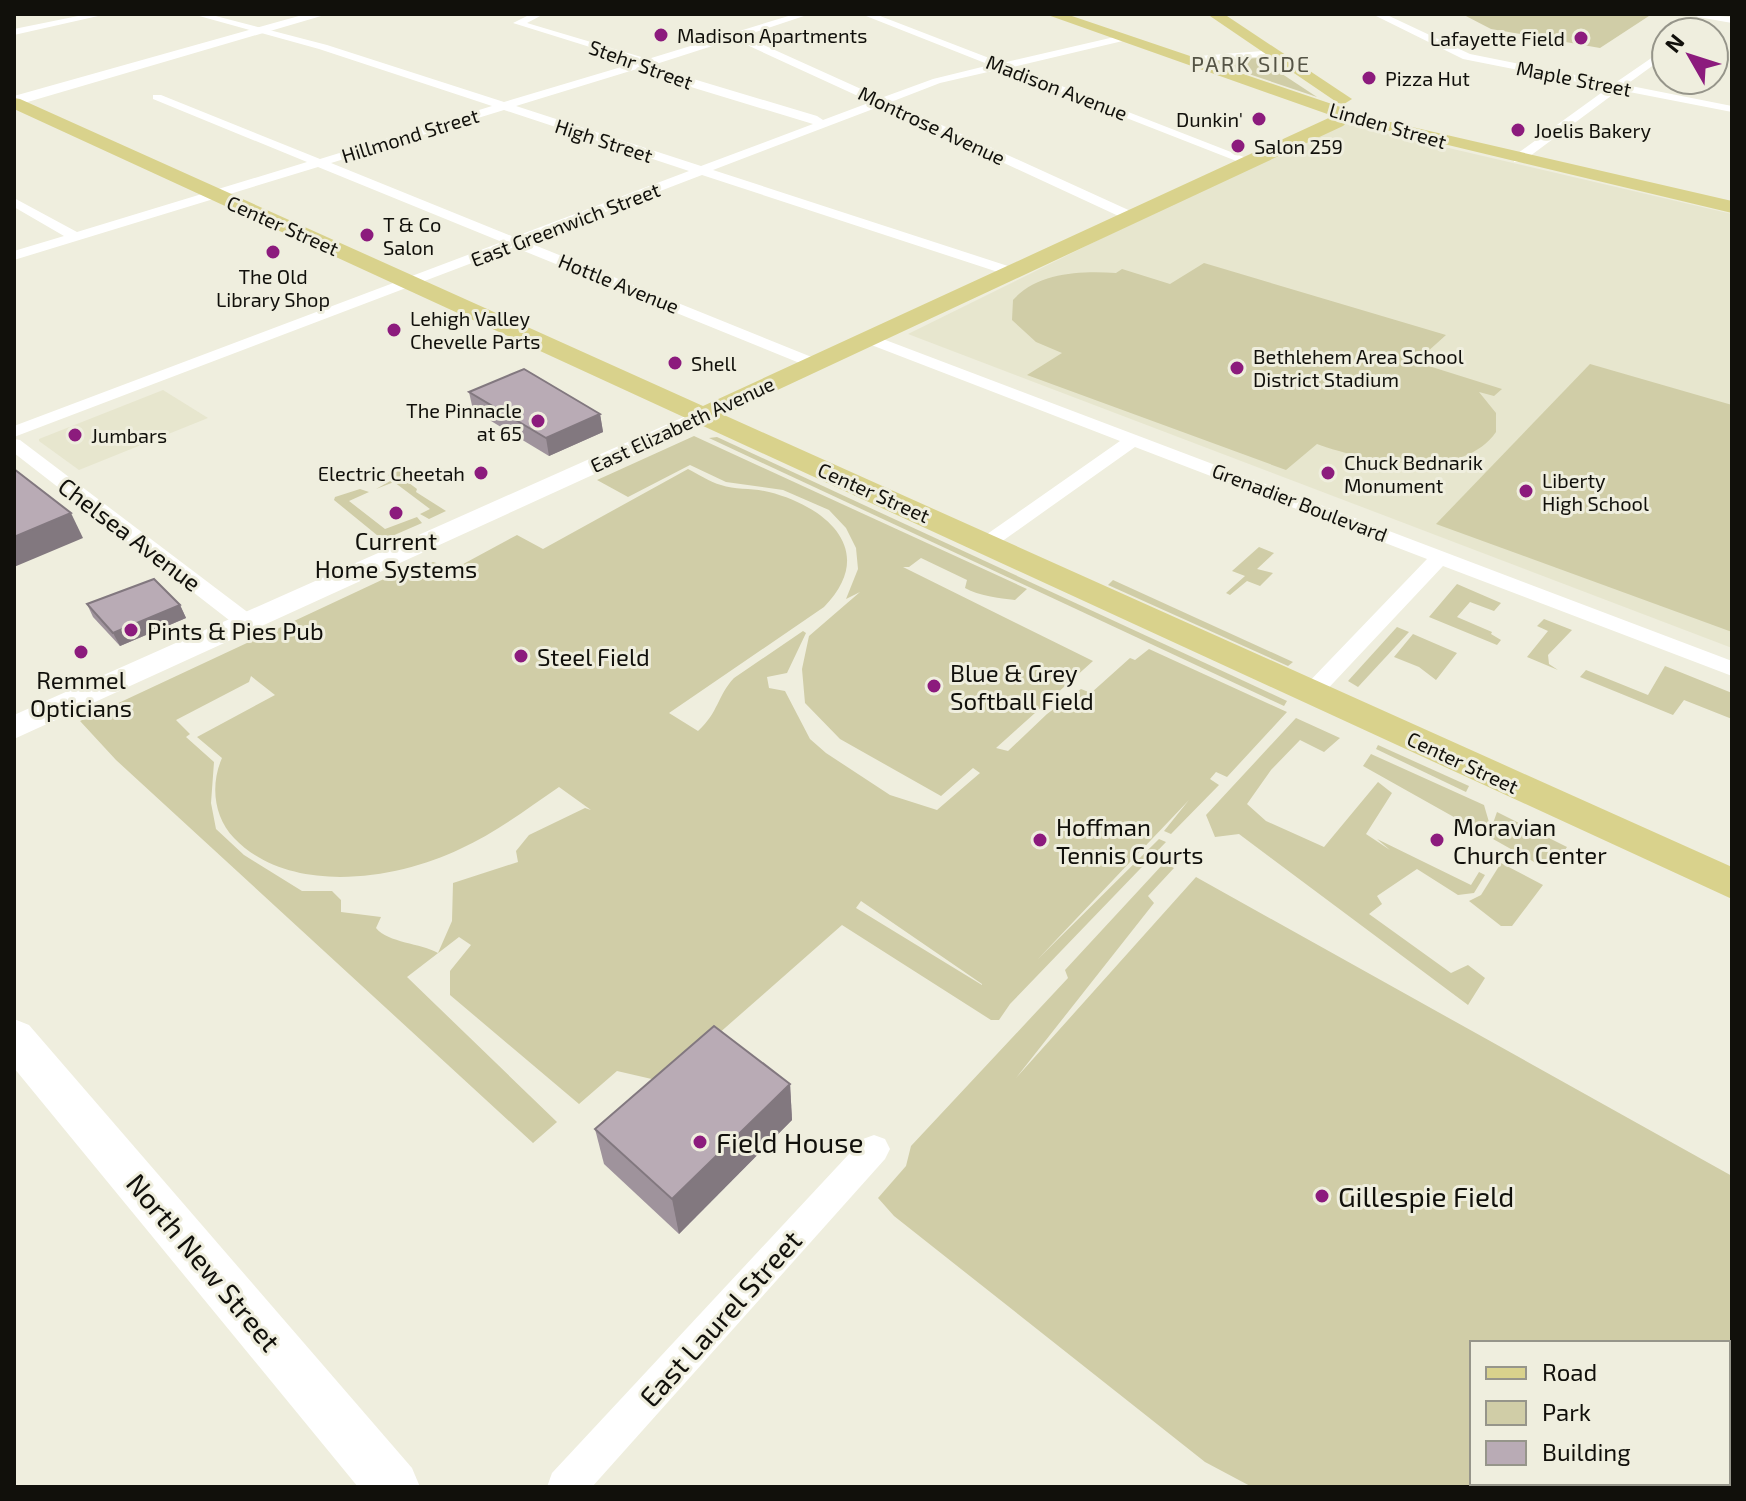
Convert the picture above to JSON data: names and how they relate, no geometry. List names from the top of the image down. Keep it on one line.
{"streets":{"main road":["Linden Street","Center Street","East Elizabeth Avenue","North New Street"],"street":["Stehr Street","Maple Street","Madison Avenue","Montrose Avenue","Hillmond Street","High Street","East Greenwich Street","Hottle Avenue","Grenadier Boulevard","Chelsea Avenue","East Laurel Street"]},"crossings":[["Stehr Street","Hillmond Street"],["Stehr Street","East Greenwich Street"],["Madison Avenue","East Greenwich Street"],["Madison Avenue","East Elizabeth Avenue"],["Montrose Avenue","Hillmond Street"],["Montrose Avenue","East Greenwich Street"],["Montrose Avenue","East Elizabeth Avenue"],["Linden Street","East Greenwich Street"],["Linden Street","East Elizabeth Avenue"],["Hillmond Street","High Street"],["Hillmond Street","Center Street"],["Hillmond Street","Hottle Avenue"],["High Street","East Greenwich Street"],["High Street","East Elizabeth Avenue"],["East Greenwich Street","Center Street"],["East Greenwich Street","Hottle Avenue"],["Center Street","East Elizabeth Avenue"],["Hottle Avenue","East Elizabeth Avenue"],["East Elizabeth Avenue","Grenadier Boulevard"],["East Elizabeth Avenue","Chelsea Avenue"]],"districts":["PARK SIDE"],"places":["Madison Apartments","Lafayette Field","Pizza Hut","Dunkin'","Joelis Bakery","Salon 259","T & Co Salon","The Old Library Shop","Lehigh Valley Chevelle Parts","Shell","Bethlehem Area School District Stadium","The Pinnacle at 65","Jumbars","Electric Cheetah","Chuck Bednarik Monument","Liberty High School","Current Home Systems","Pints & Pies Pub","Remmel Opticians","Steel Field","Blue & Grey Softball Field","Hoffman Tennis Courts","Moravian Church Center","Field House","Gillespie Field"],"legend":["Road","Park","Building"],"north":"top left"}
